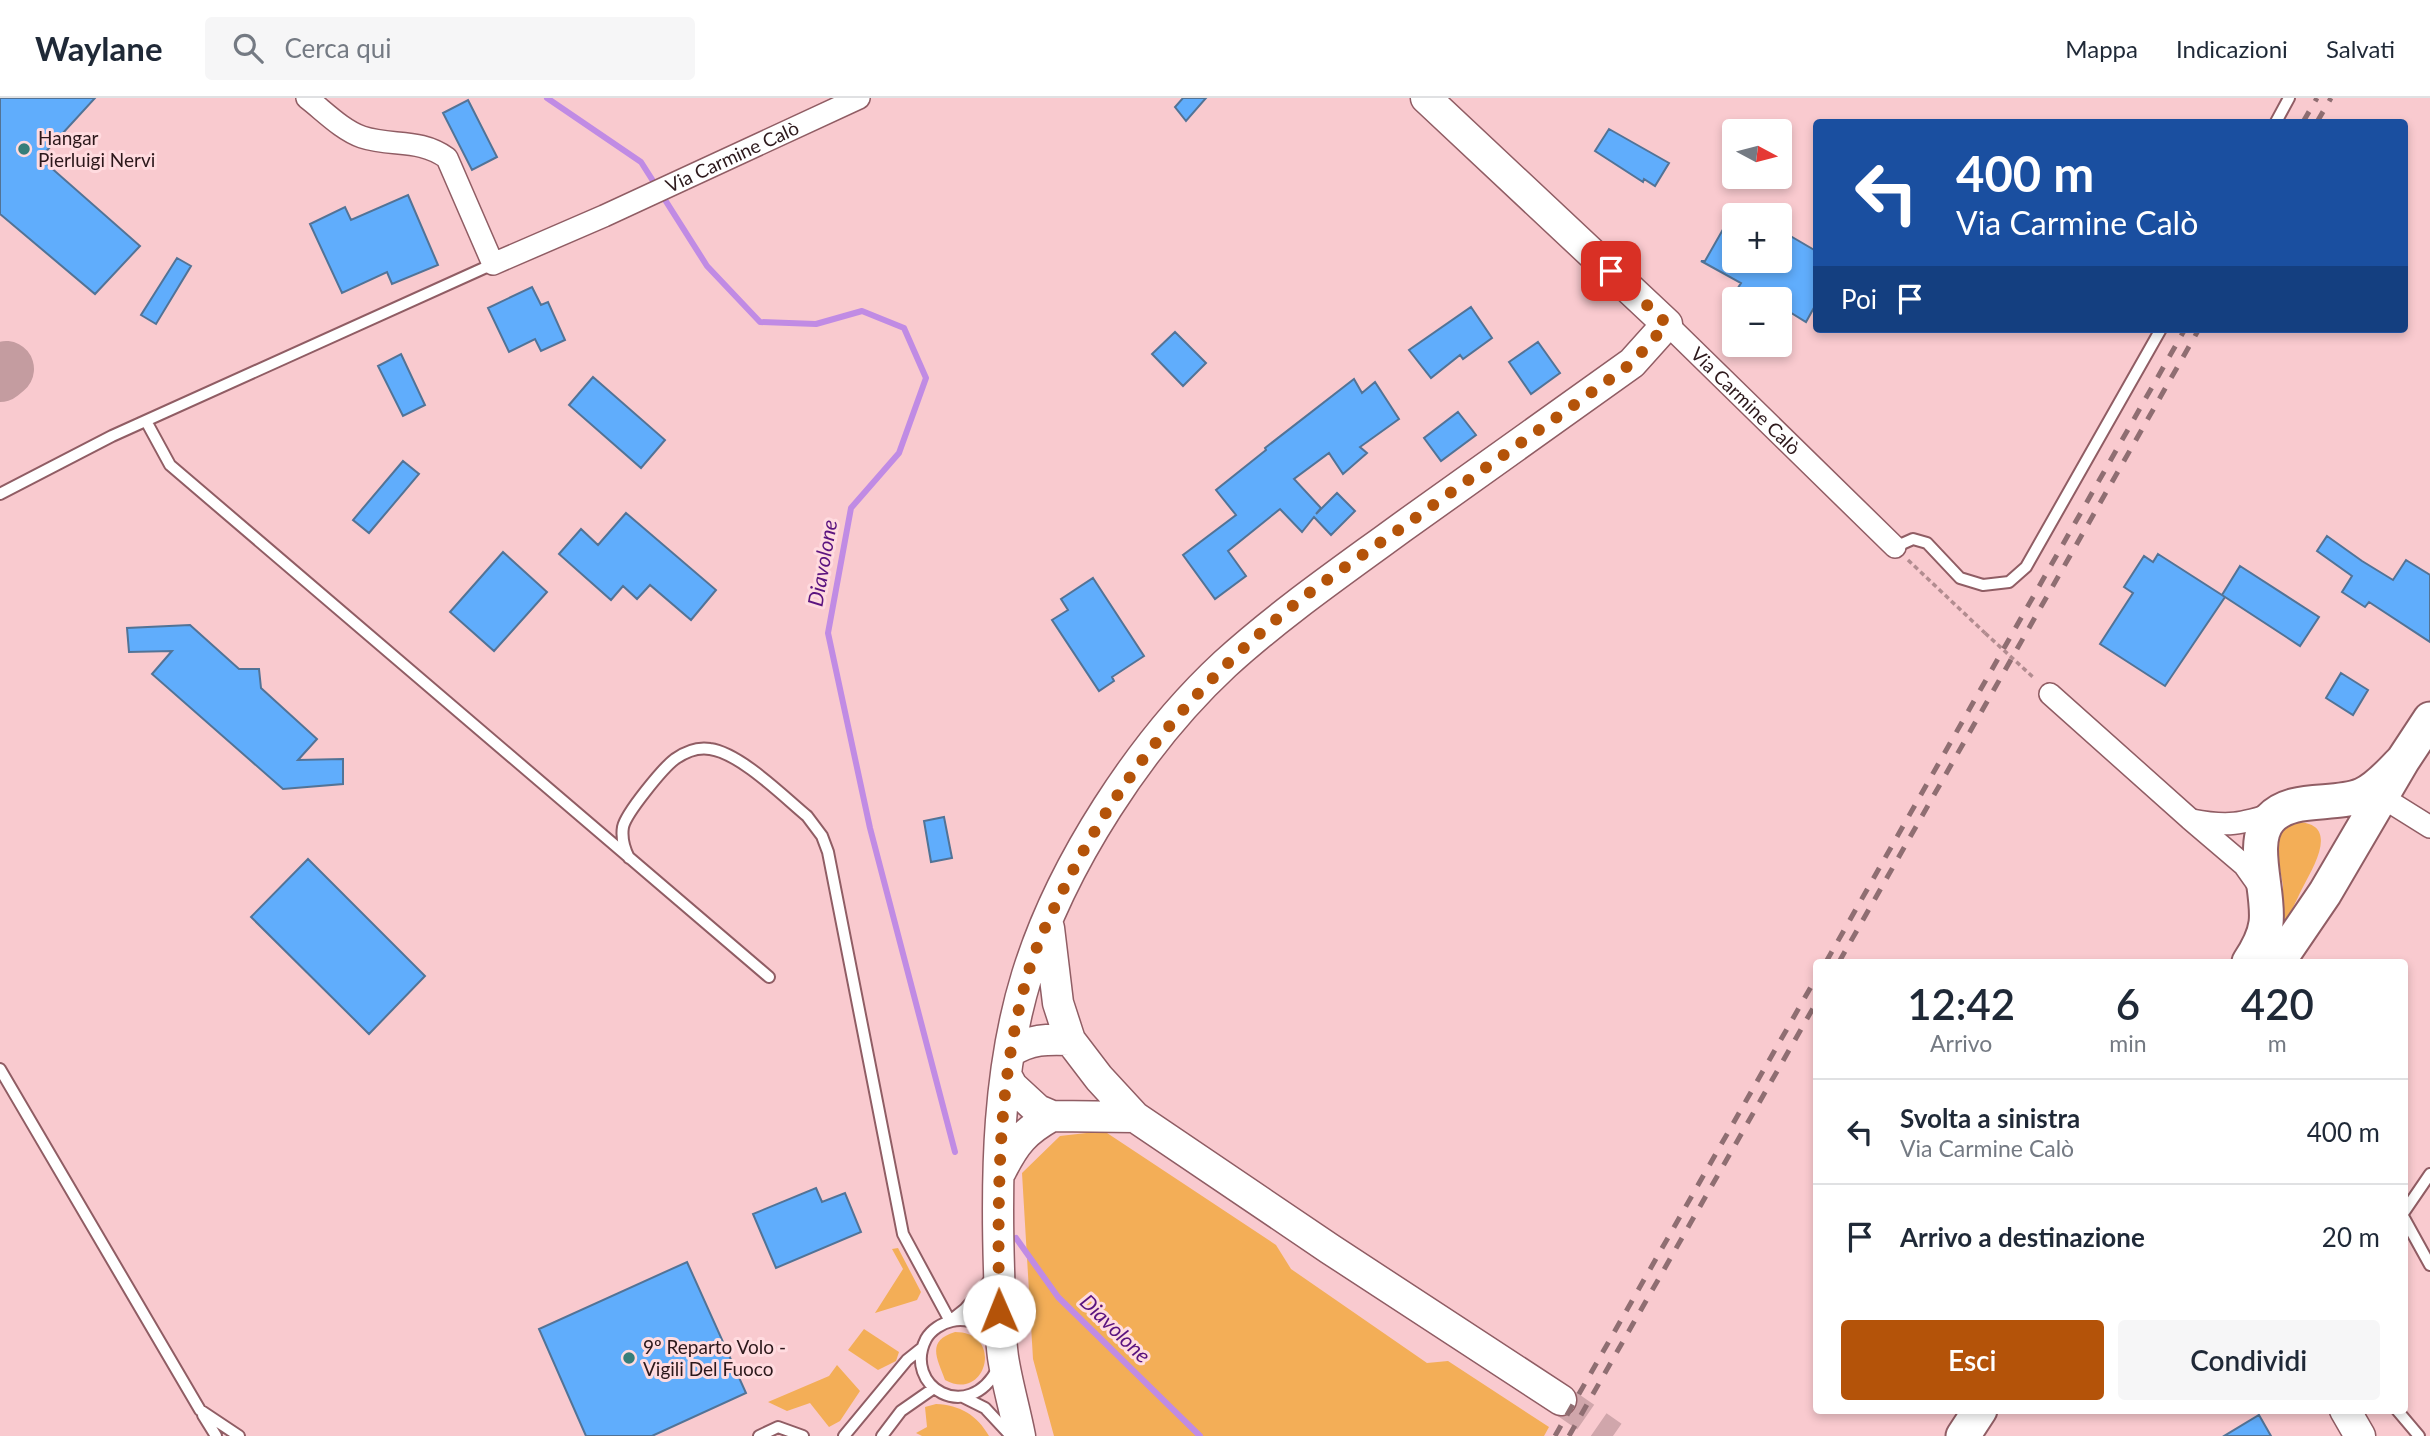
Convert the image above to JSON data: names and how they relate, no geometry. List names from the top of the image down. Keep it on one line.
{"streets":{"street":["Via Carmine Calò"]},"water":["Diavolone"],"places":["Hangar Pierluigi Nervi","9º Reparto Volo - Vigili Del Fuoco"],"north":"right","page":{"header":"Waylane","search":"Cerca qui","nav":["Mappa","Indicazioni","Salvati"],"map_buttons":["+","−"],"turn":["400 m","Via Carmine Calò"],"then":"Poi","eta":["12:42","Arrivo","6","min","420","m"],"list":[{"name":"Svolta a sinistra","note":"Via Carmine Calò","value":"400 m"},{"name":"Arrivo a destinazione","value":"20 m"}],"buttons":["Esci","Condividi"]}}
